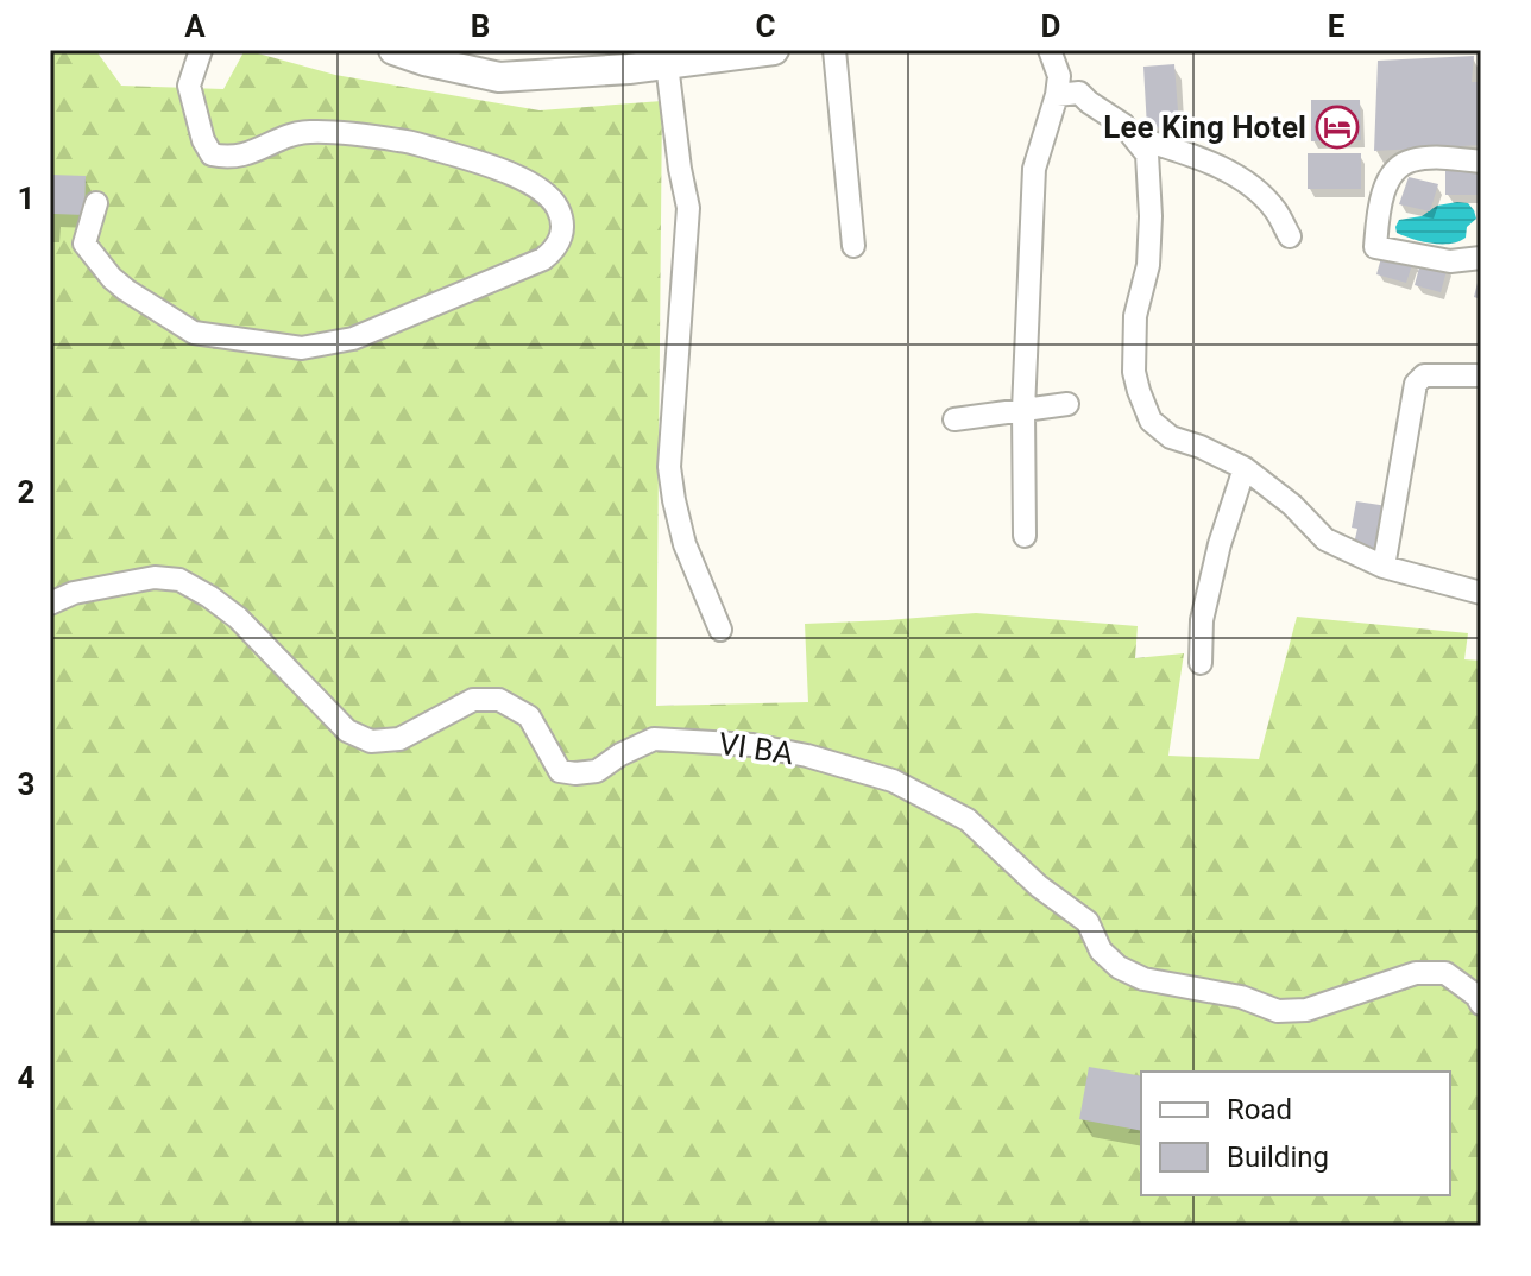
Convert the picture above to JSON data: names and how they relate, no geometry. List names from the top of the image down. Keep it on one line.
{"streets":{"street":["VI BA"]},"places":{"hotel":["Lee King Hotel"]},"legend":["Road","Building"],"grid":{"columns":["A","B","C","D","E"],"rows":["1","2","3","4"]}}
